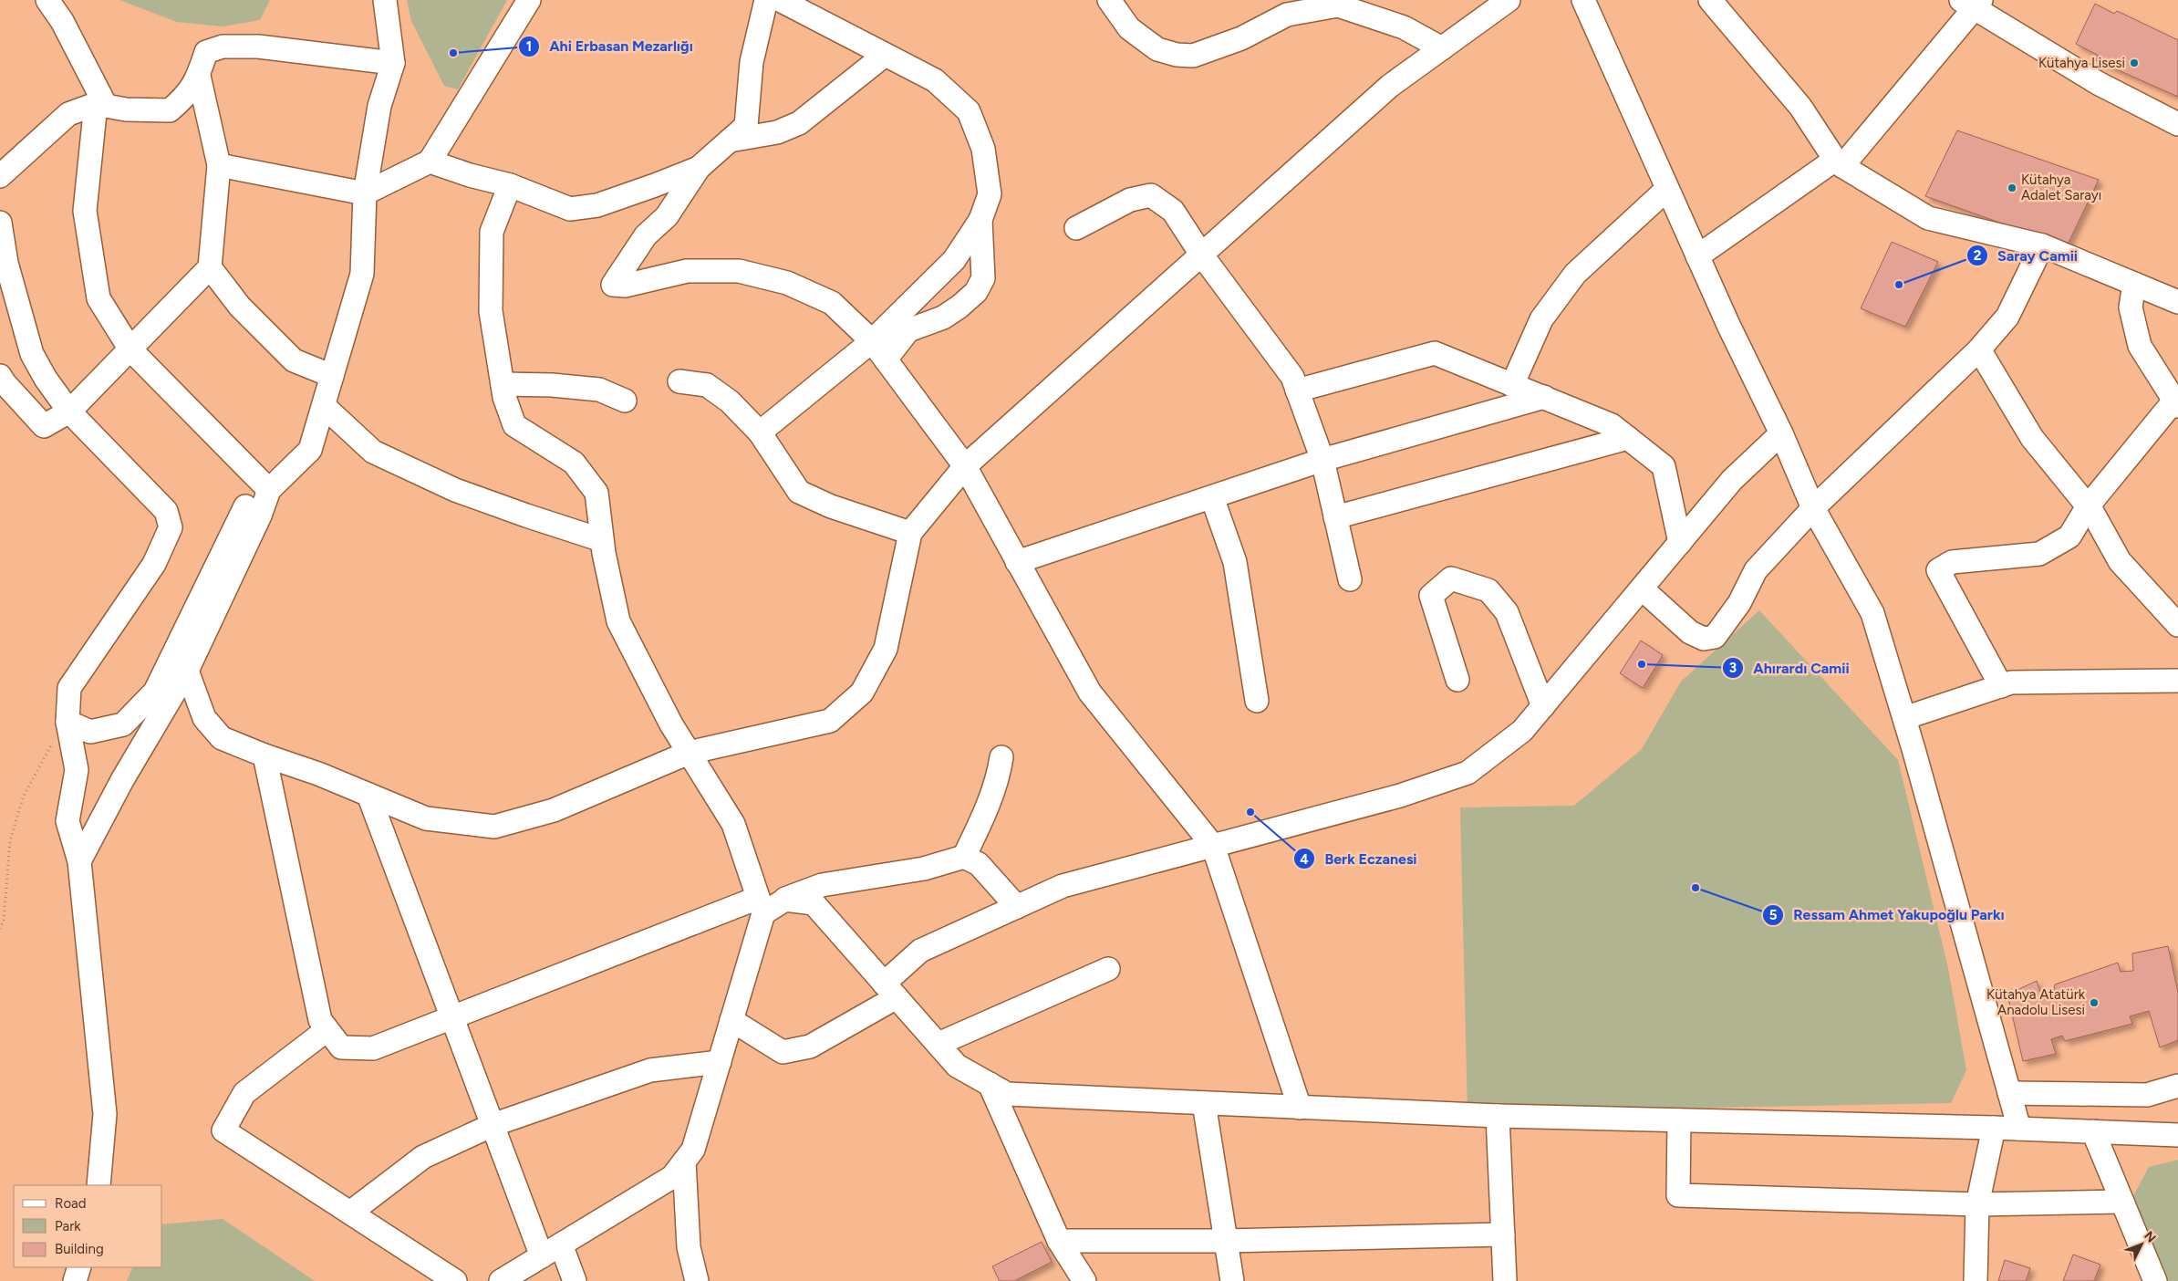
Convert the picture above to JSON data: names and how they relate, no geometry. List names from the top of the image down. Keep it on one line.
{"places":["Ahi Erbasan Mezarlığı","Kütahya Lisesi","Kütahya Adalet Sarayı","Saray Camii","Ahırardı Camii","Berk Eczanesi","Ressam Ahmet Yakupoğlu Parkı","Kütahya Atatürk Anadolu Lisesi"],"legend":["Road","Park","Building"],"north":"top right"}
